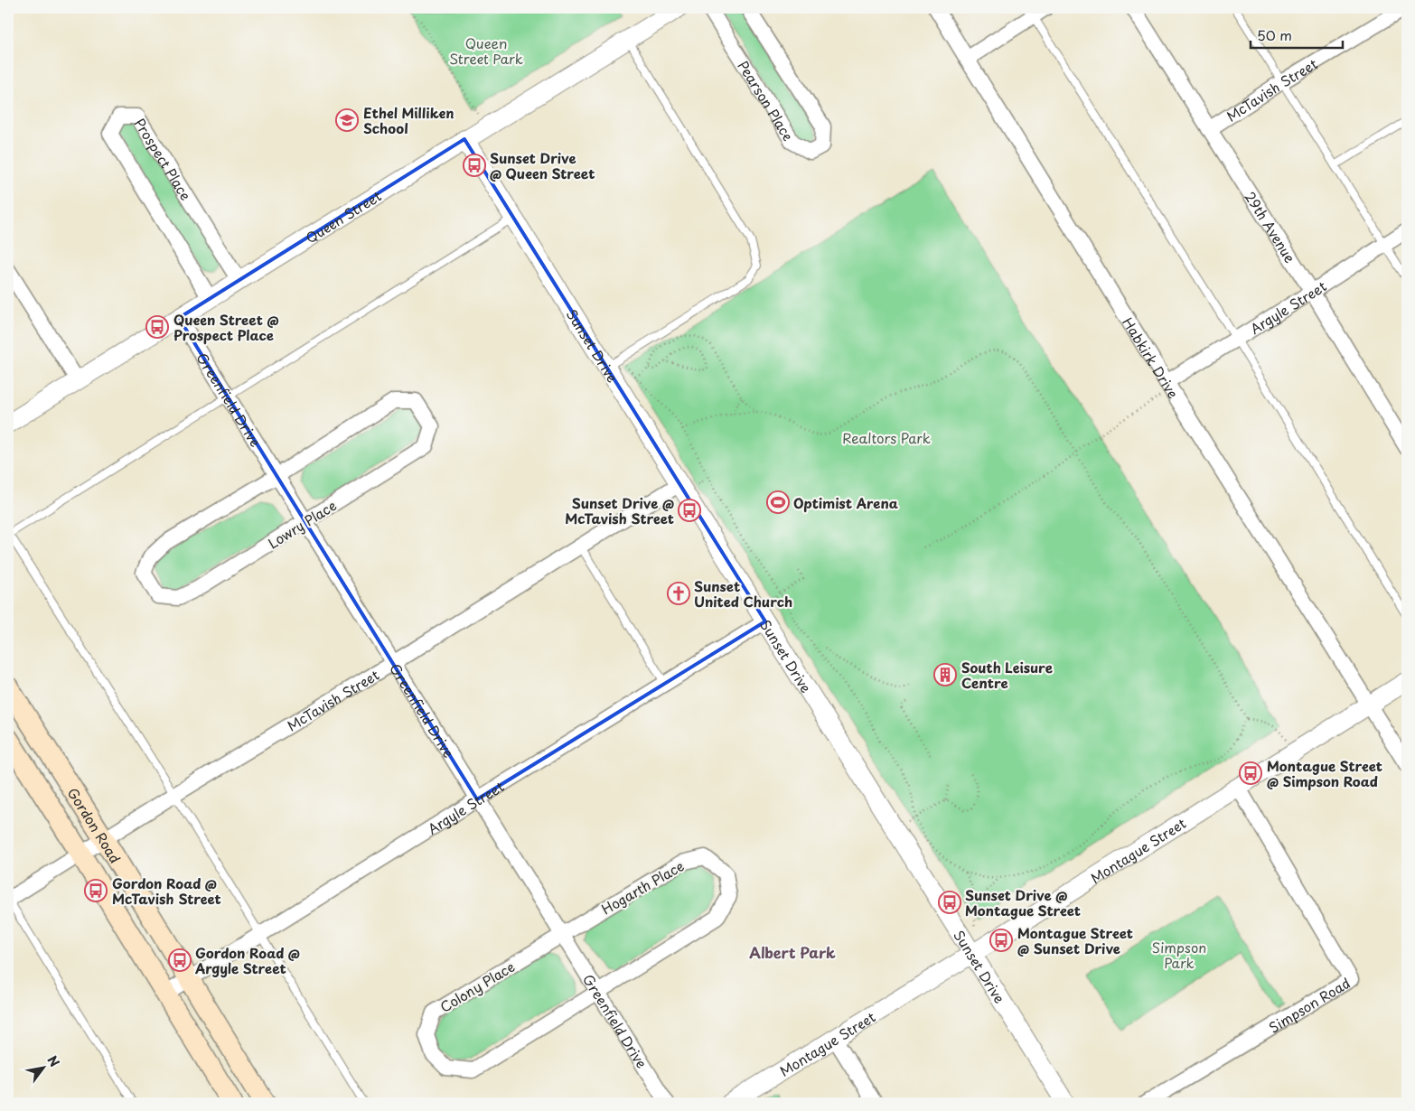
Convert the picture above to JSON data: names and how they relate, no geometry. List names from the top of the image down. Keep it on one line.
{"streets":{"main road":["Gordon Road"],"street":["McTavish Street","Pearson Place","Prospect Place","Queen Street","29th Avenue","Argyle Street","Sunset Drive","Habkirk Drive","Greenfield Drive","Lowry Place","Montague Street","Hogarth Place","Colony Place","Simpson Road"]},"crossings":[["McTavish Street","29th Avenue"],["McTavish Street","Sunset Drive"],["McTavish Street","Greenfield Drive"],["McTavish Street","Gordon Road"],["Prospect Place","Queen Street"],["Queen Street","Sunset Drive"],["Queen Street","Greenfield Drive"],["29th Avenue","Argyle Street"],["Argyle Street","Sunset Drive"],["Argyle Street","Habkirk Drive"],["Argyle Street","Greenfield Drive"],["Argyle Street","Gordon Road"],["Sunset Drive","Montague Street"],["Habkirk Drive","Montague Street"],["Greenfield Drive","Lowry Place"],["Greenfield Drive","Hogarth Place"],["Greenfield Drive","Colony Place"],["Montague Street","Simpson Road"],["Hogarth Place","Colony Place"]],"districts":["Albert Park"],"parks":["Queen Street Park","Realtors Park","Simpson Park"],"places":{"school or university":["Ethel Milliken School"],"bus stop":["Sunset Drive @ Queen Street","Queen Street @ Prospect Place","Sunset Drive @ McTavish Street","Montague Street @ Simpson Road","Gordon Road @ McTavish Street","Sunset Drive @ Montague Street","Montague Street @ Sunset Drive","Gordon Road @ Argyle Street"],"sports":["Optimist Arena"],"church":["Sunset United Church"],"building":["South Leisure Centre"]},"scale_bar":"50 m","north":"top right"}
